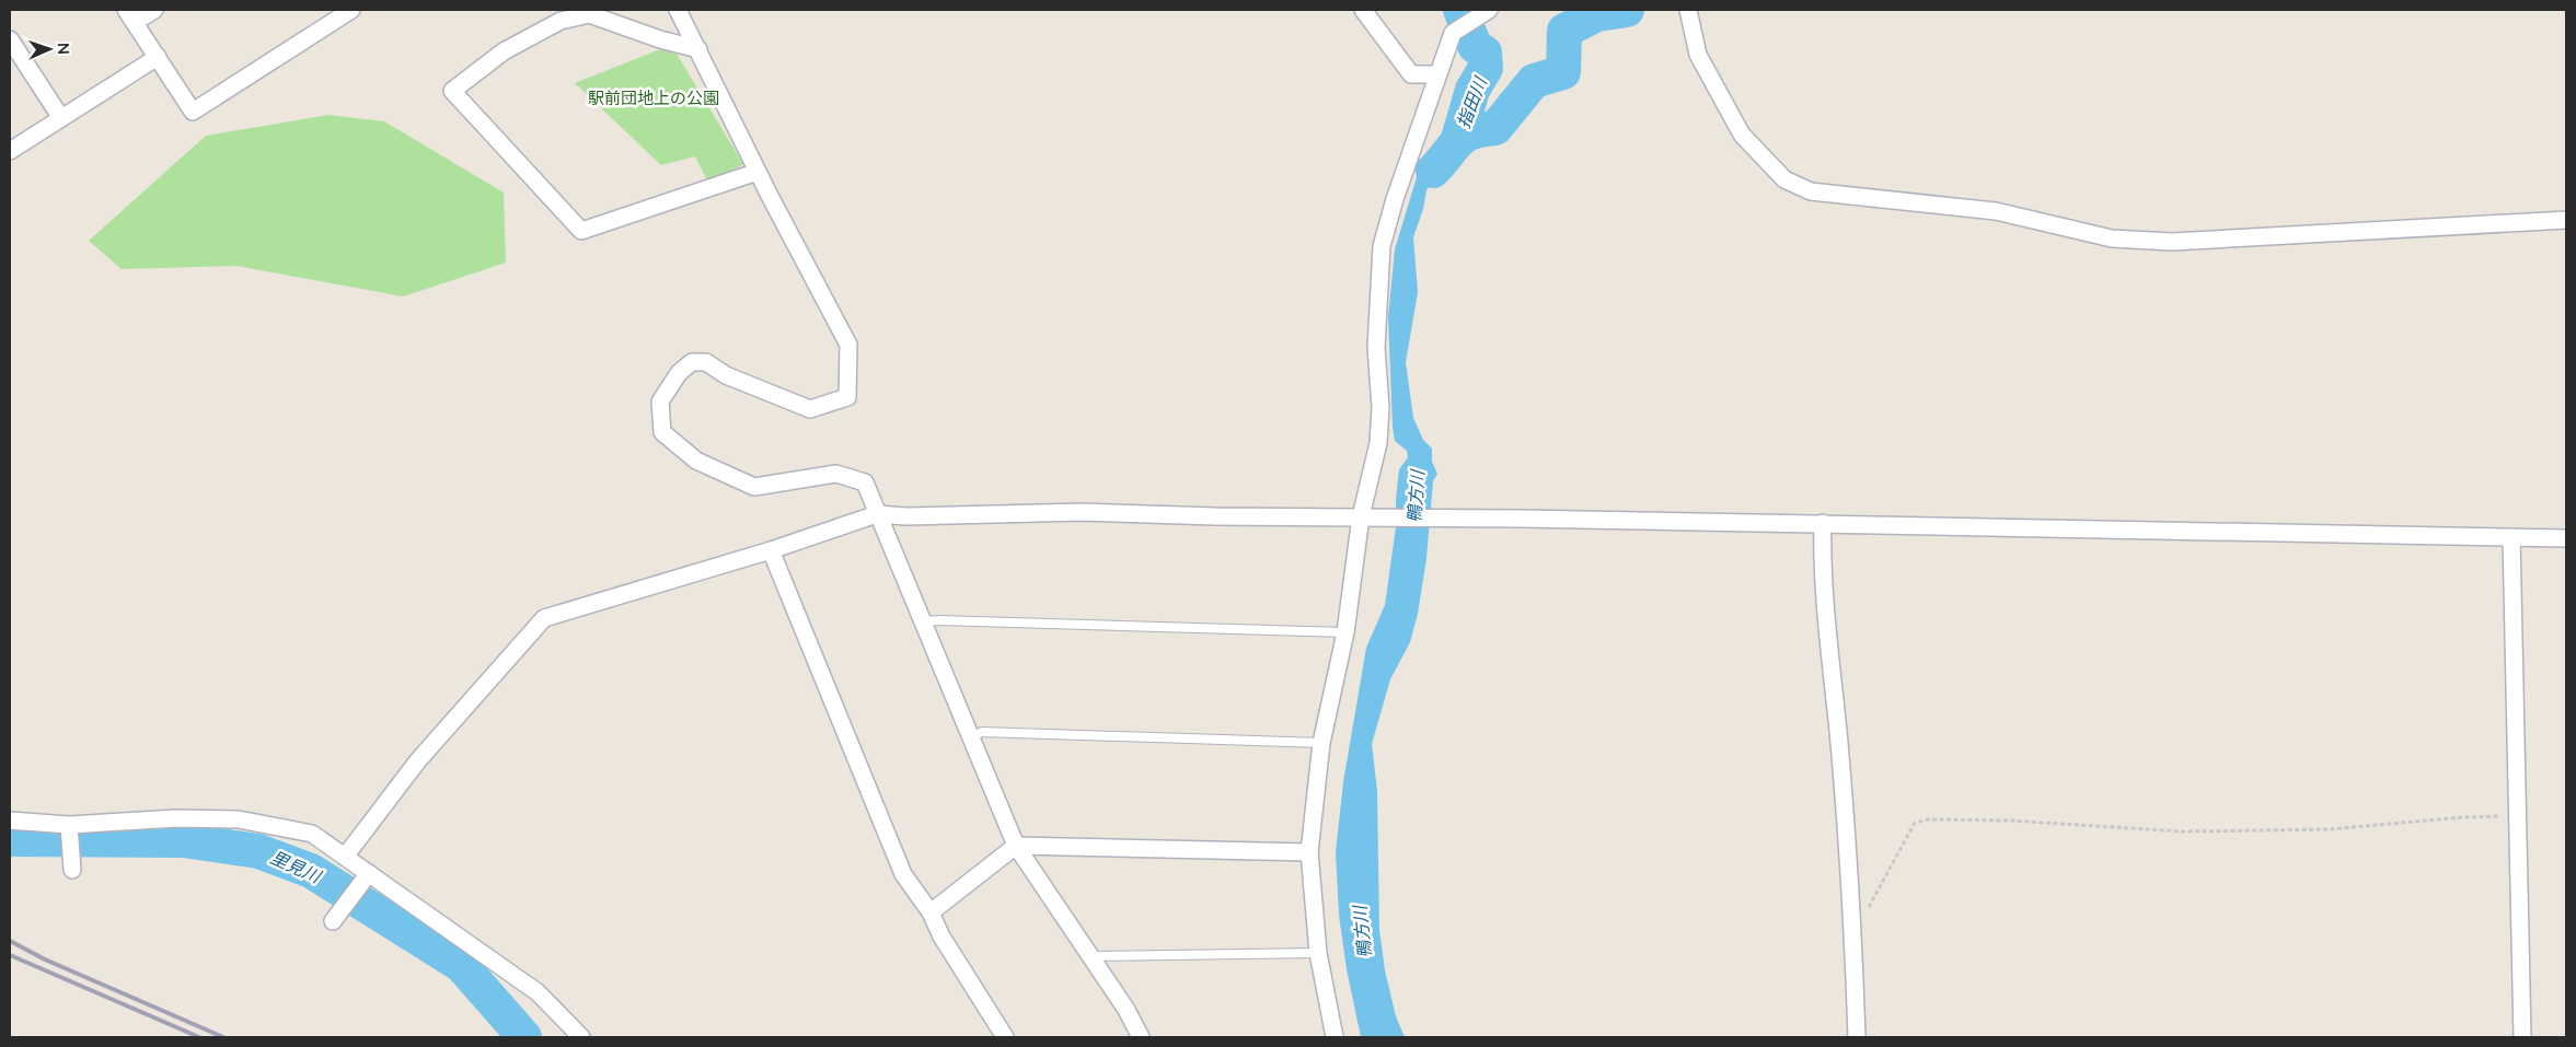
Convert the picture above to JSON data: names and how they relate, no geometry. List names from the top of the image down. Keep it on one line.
{"water":["指田川","鴨方川","里見川"],"parks":["駅前団地上の公園"],"north":"right"}
